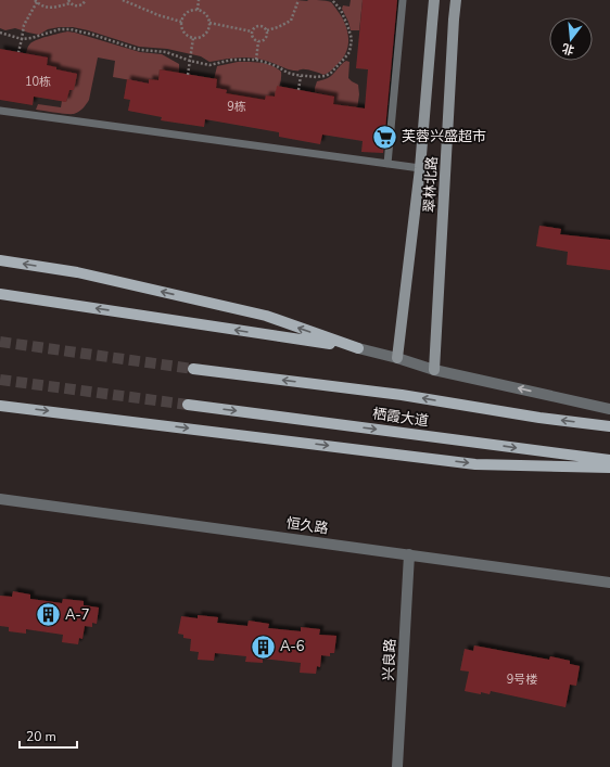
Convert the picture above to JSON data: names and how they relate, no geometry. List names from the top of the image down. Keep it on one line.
{"streets":{"main road":["翠林北路","栖霞大道"],"street":["恒久路","兴良路"]},"crossings":[["恒久路","兴良路"]],"places":{"supermarket":["芙蓉兴盛超市"],"building":["A-7","A-6"]},"house_numbers":["10栋","9栋","9号楼"],"scale_bar":"20 m","north":"bottom"}
